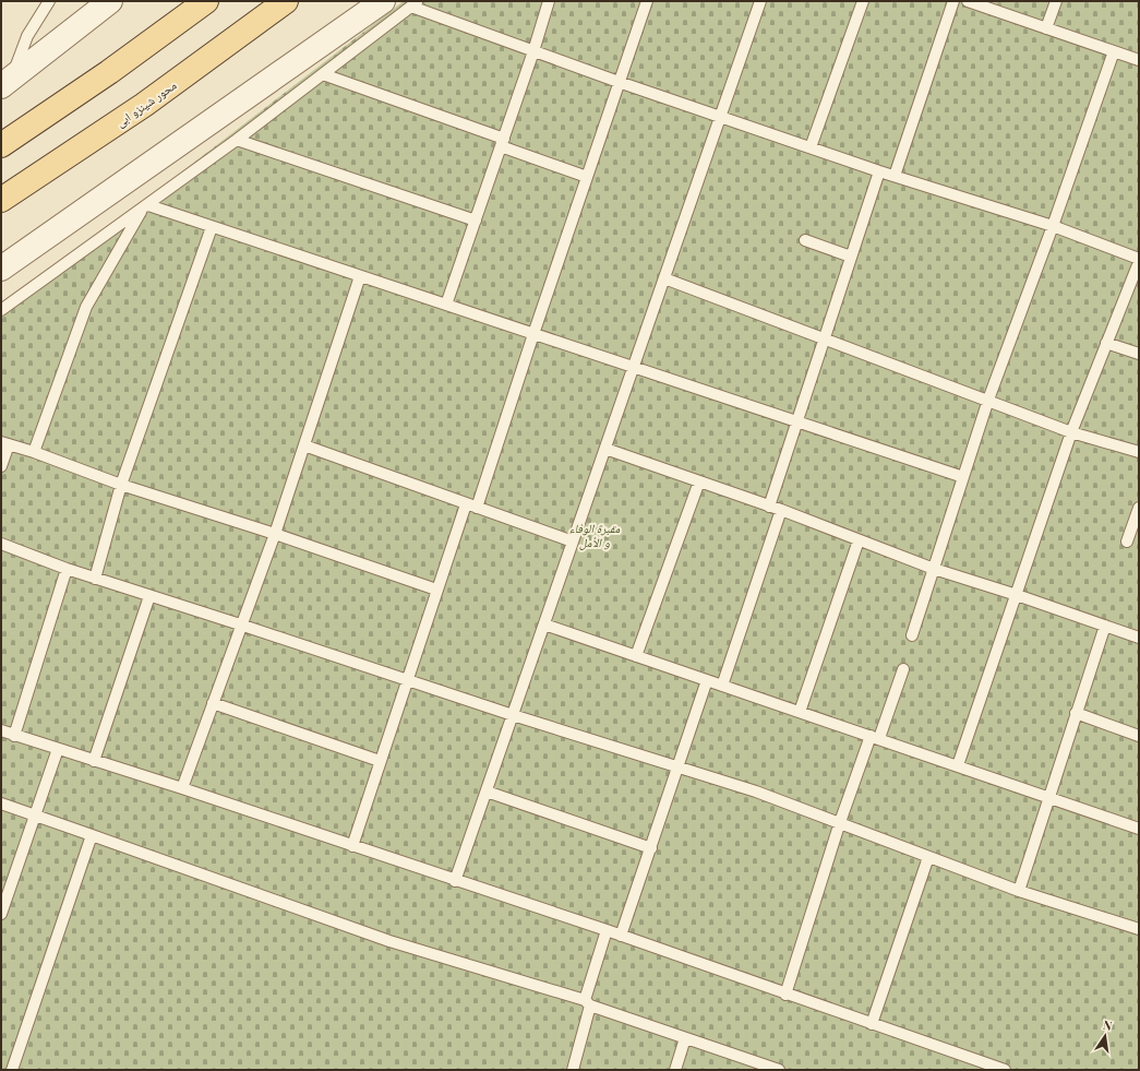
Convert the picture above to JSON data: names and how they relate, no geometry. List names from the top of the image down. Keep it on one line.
{"streets":{"main road":["محور شينزو ابى"]},"parks":["مقبرة الوفاء و الأمل"],"north":"top"}
